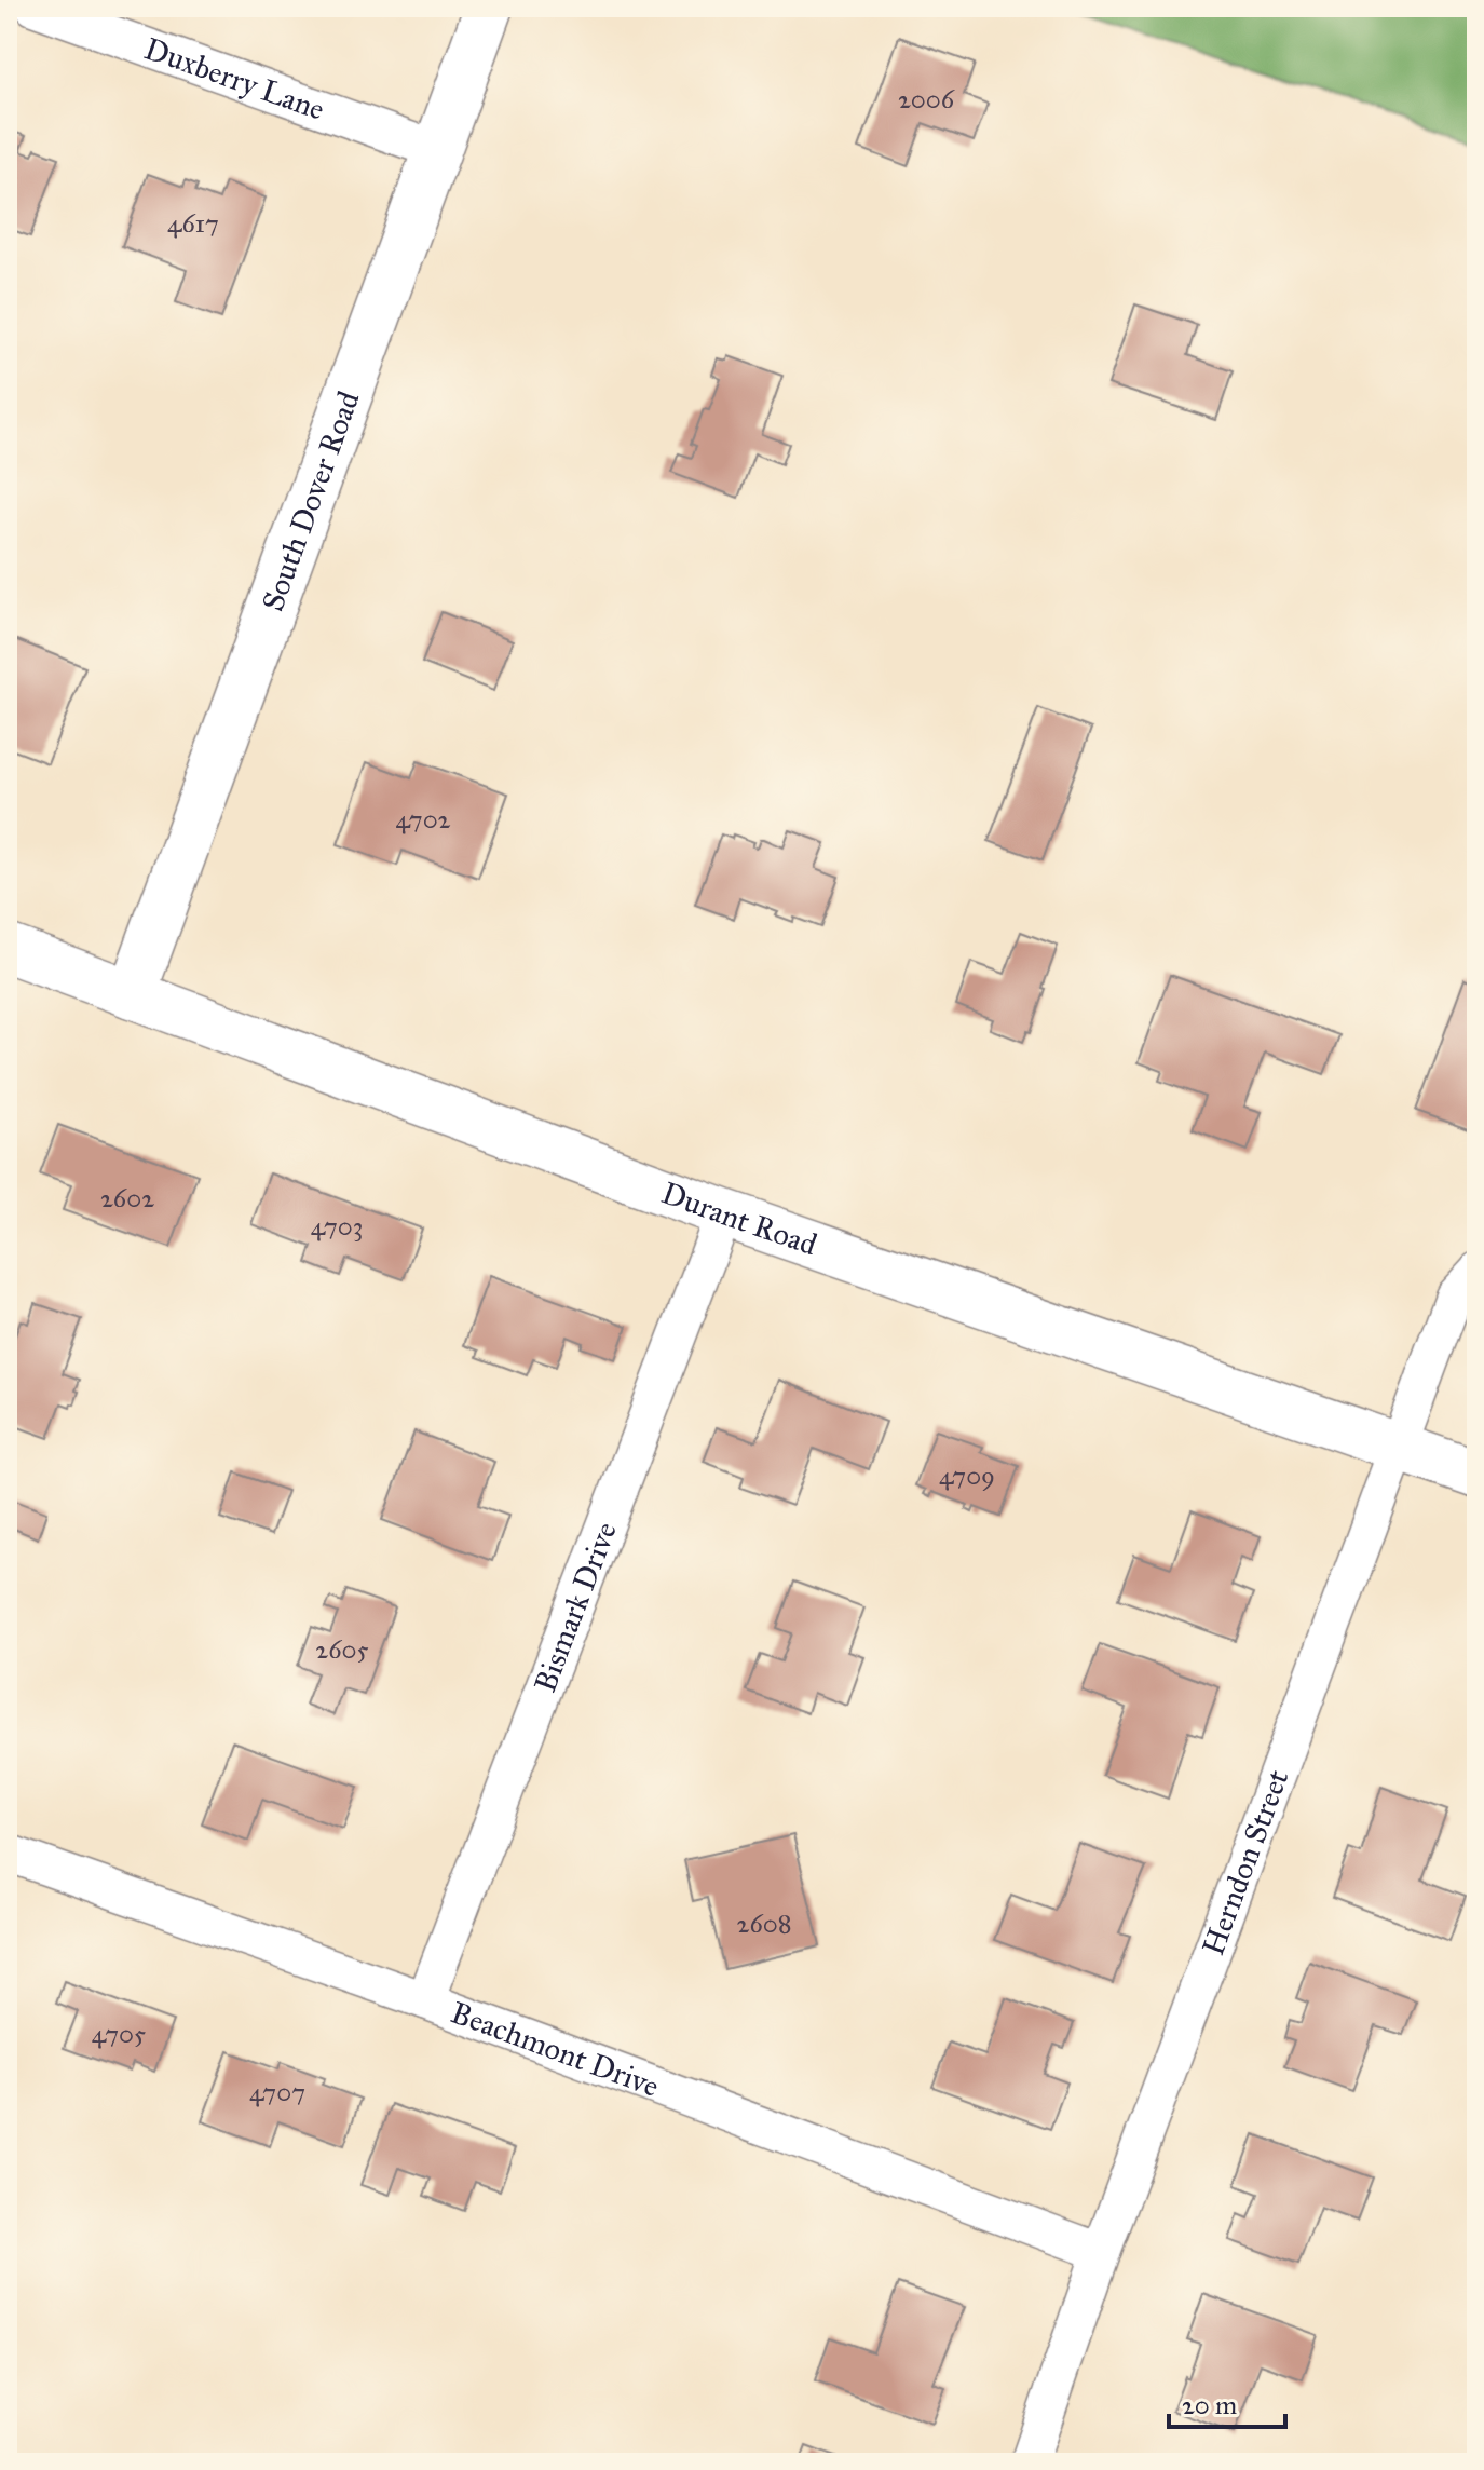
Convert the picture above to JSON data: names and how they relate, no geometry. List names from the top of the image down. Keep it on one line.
{"streets":{"street":["Duxberry Lane","South Dover Road","Durant Road","Bismark Drive","Herndon Street","Beachmont Drive"]},"crossings":[["Duxberry Lane","South Dover Road"],["South Dover Road","Durant Road"],["Durant Road","Bismark Drive"],["Durant Road","Herndon Street"],["Bismark Drive","Beachmont Drive"],["Herndon Street","Beachmont Drive"]],"house_numbers":["2006","4617","4702","2602","4703","4709","2605","2608","4705","4707"],"scale_bar":"20 m"}
